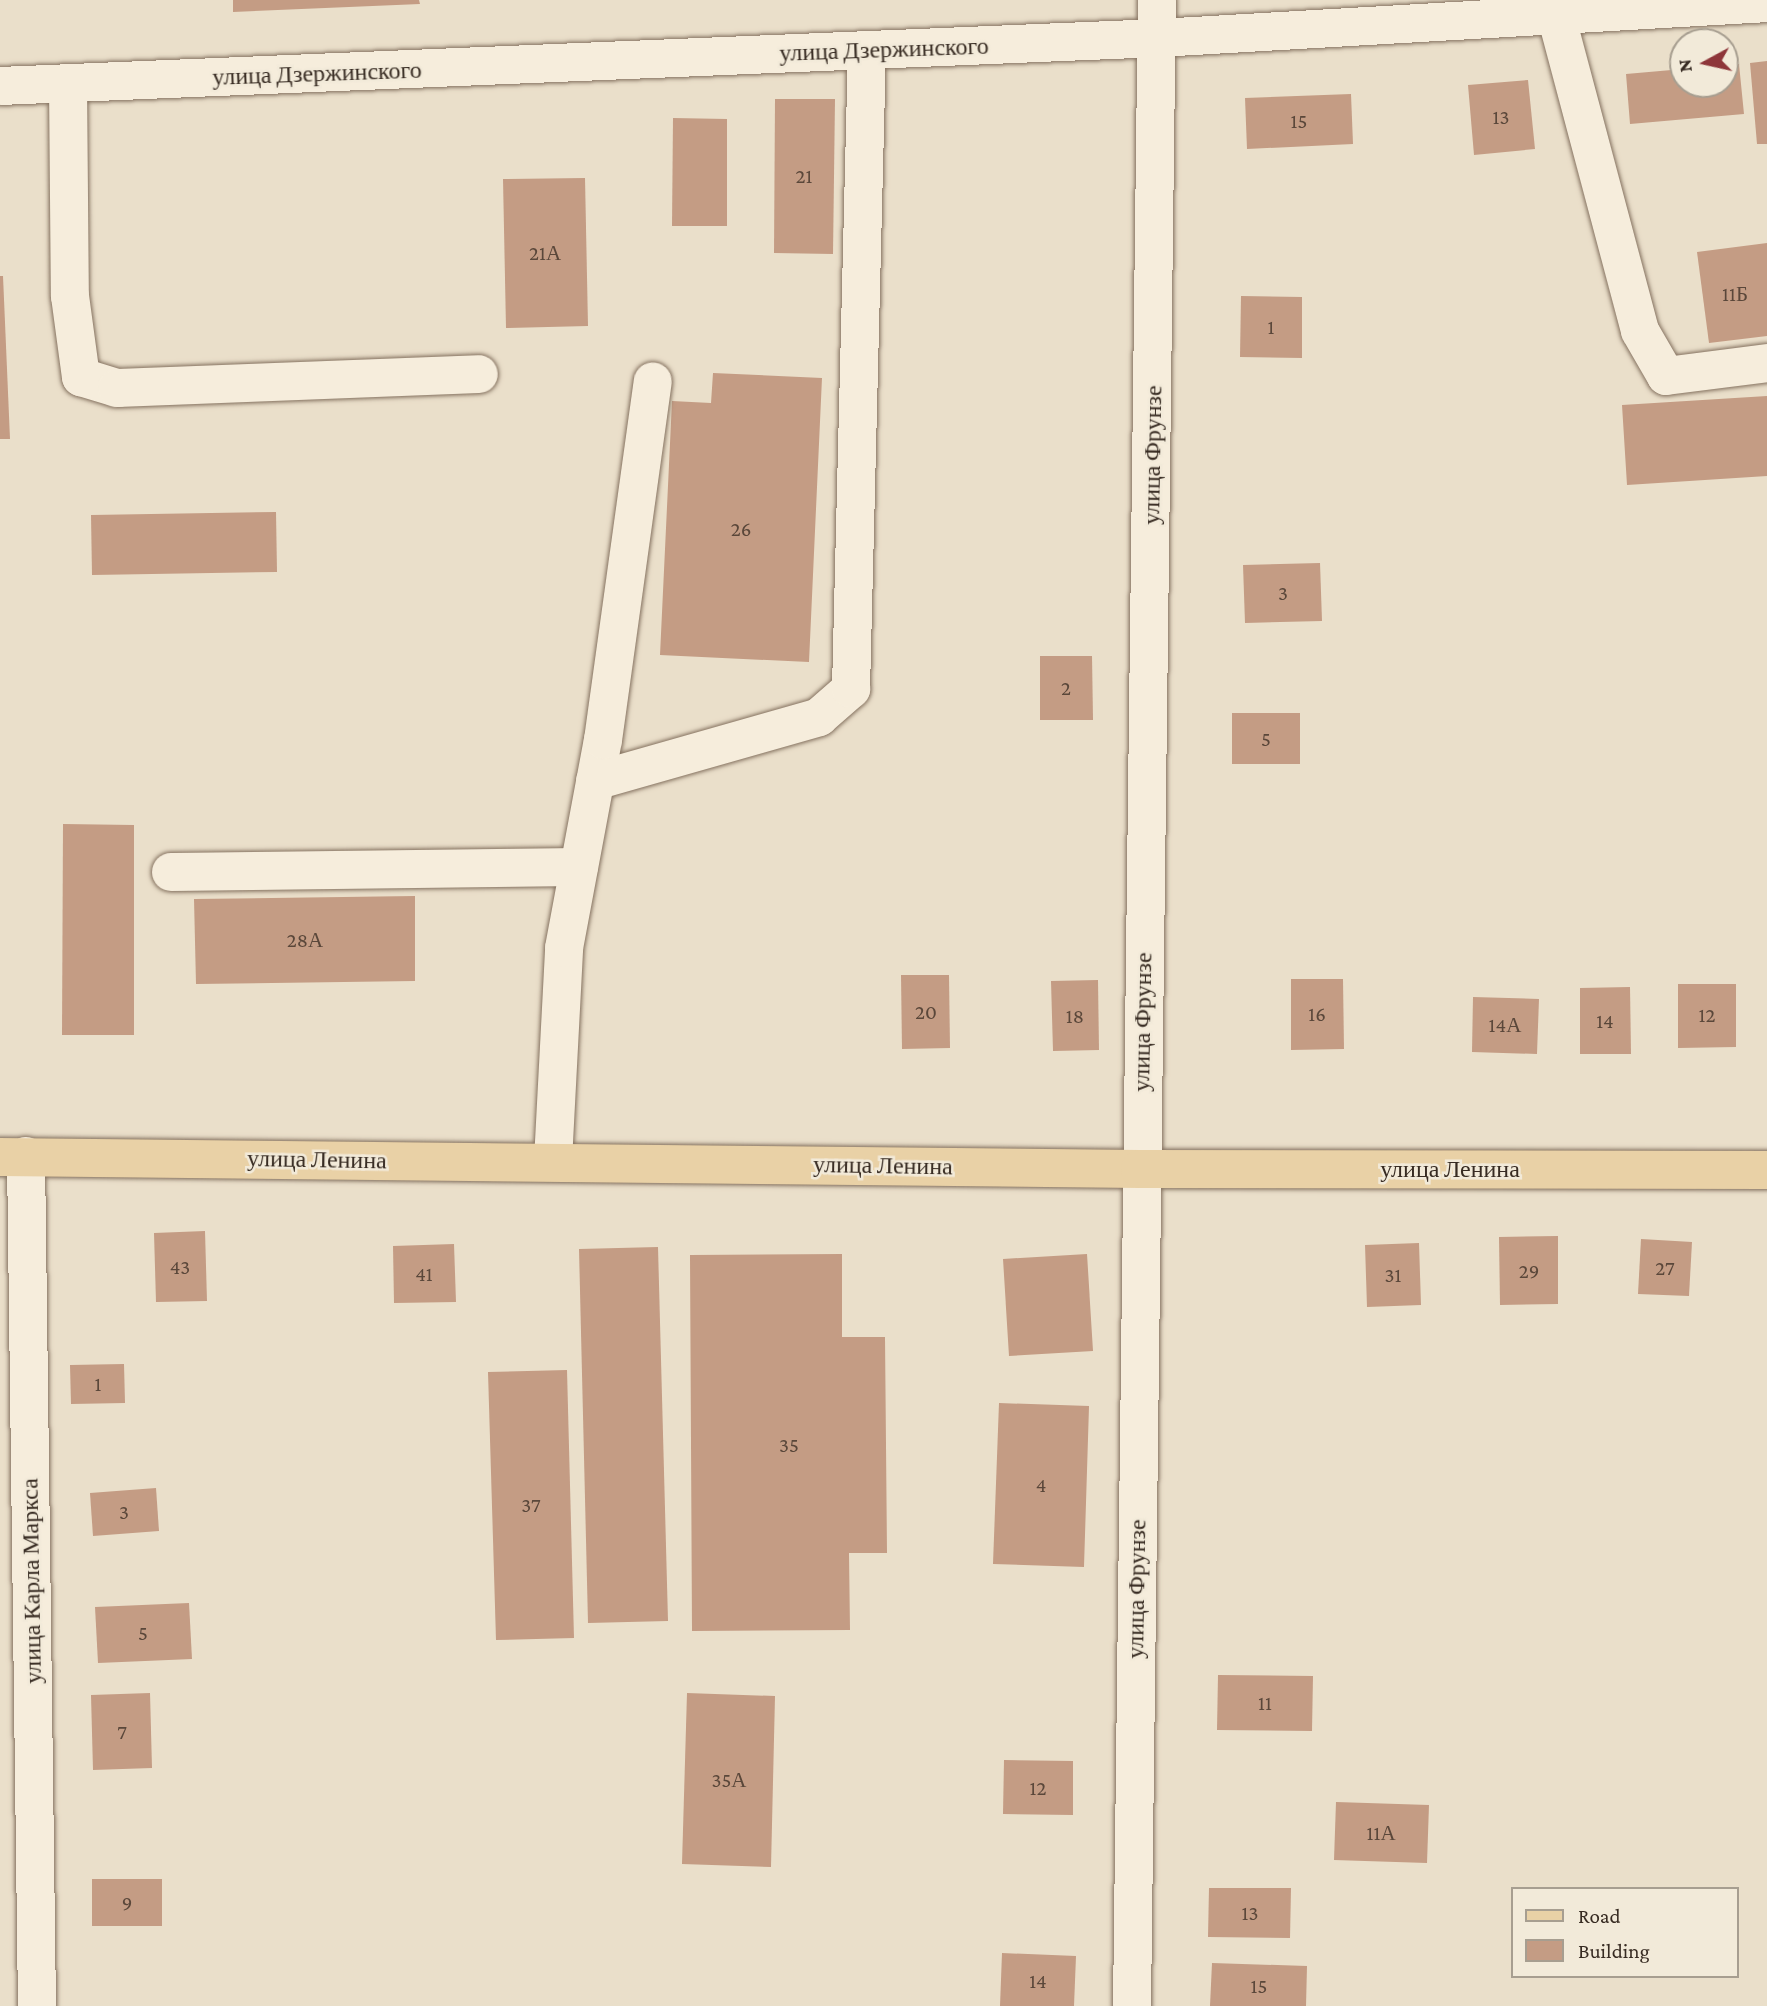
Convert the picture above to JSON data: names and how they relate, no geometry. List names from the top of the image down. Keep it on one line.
{"streets":{"main road":["улица Ленина"],"street":["улица Дзержинского","улица Фрунзе","улица Карла Маркса"]},"crossings":[["улица Дзержинского","улица Фрунзе"],["улица Фрунзе","улица Ленина"],["улица Ленина","улица Карла Маркса"]],"house_numbers":["13","15","21","21А","11Б","1","26","3","2","5","28А","20","16","12","18","14","14А","43","27","29","41","31","1","35","4","37","3","5","11","7","35А","12","11А","9","13","14","15"],"legend":["Road","Building"],"north":"left"}
